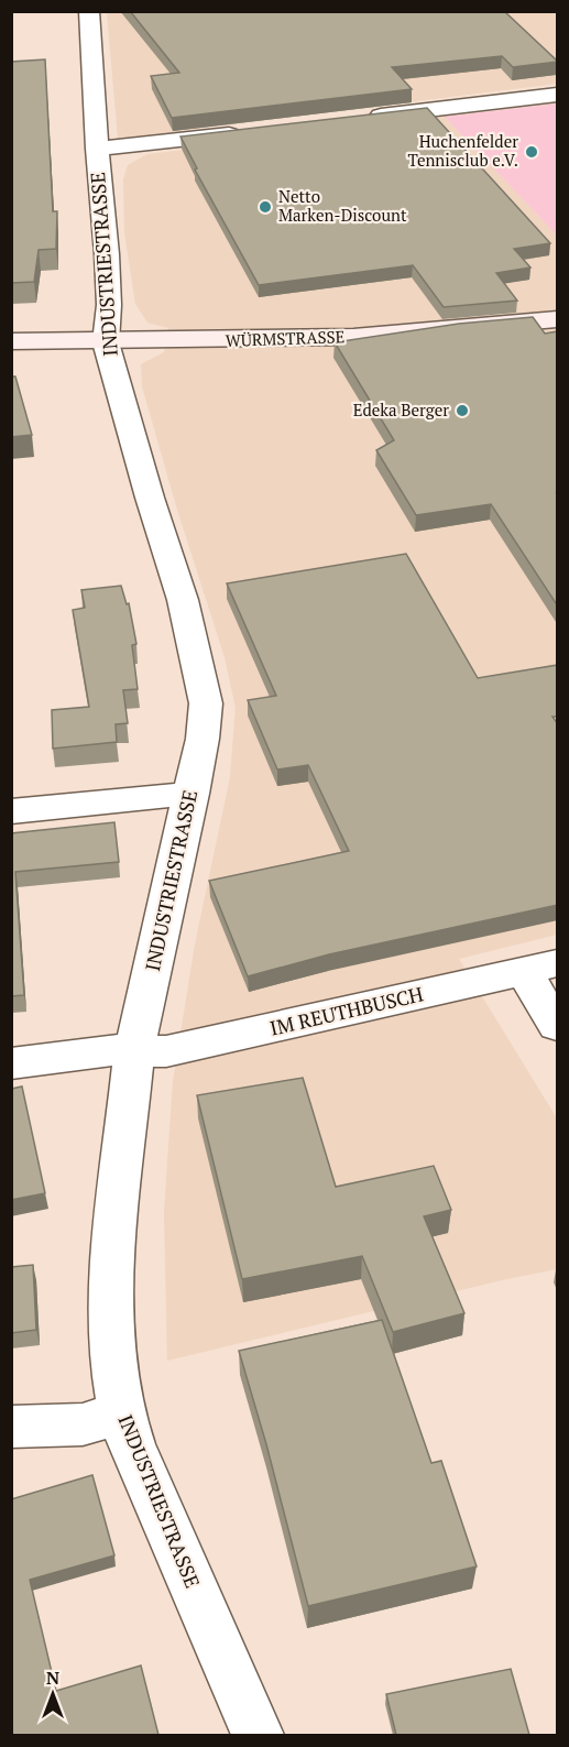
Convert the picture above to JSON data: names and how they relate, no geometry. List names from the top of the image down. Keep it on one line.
{"streets":{"street":["INDUSTRIESTRASSE","WÜRMSTRASSE","IM REUTHBUSCH"]},"crossings":[["INDUSTRIESTRASSE","WÜRMSTRASSE"],["INDUSTRIESTRASSE","IM REUTHBUSCH"]],"places":["Huchenfelder Tennisclub e.V.","Netto Marken-Discount","Edeka Berger"],"north":"top"}
